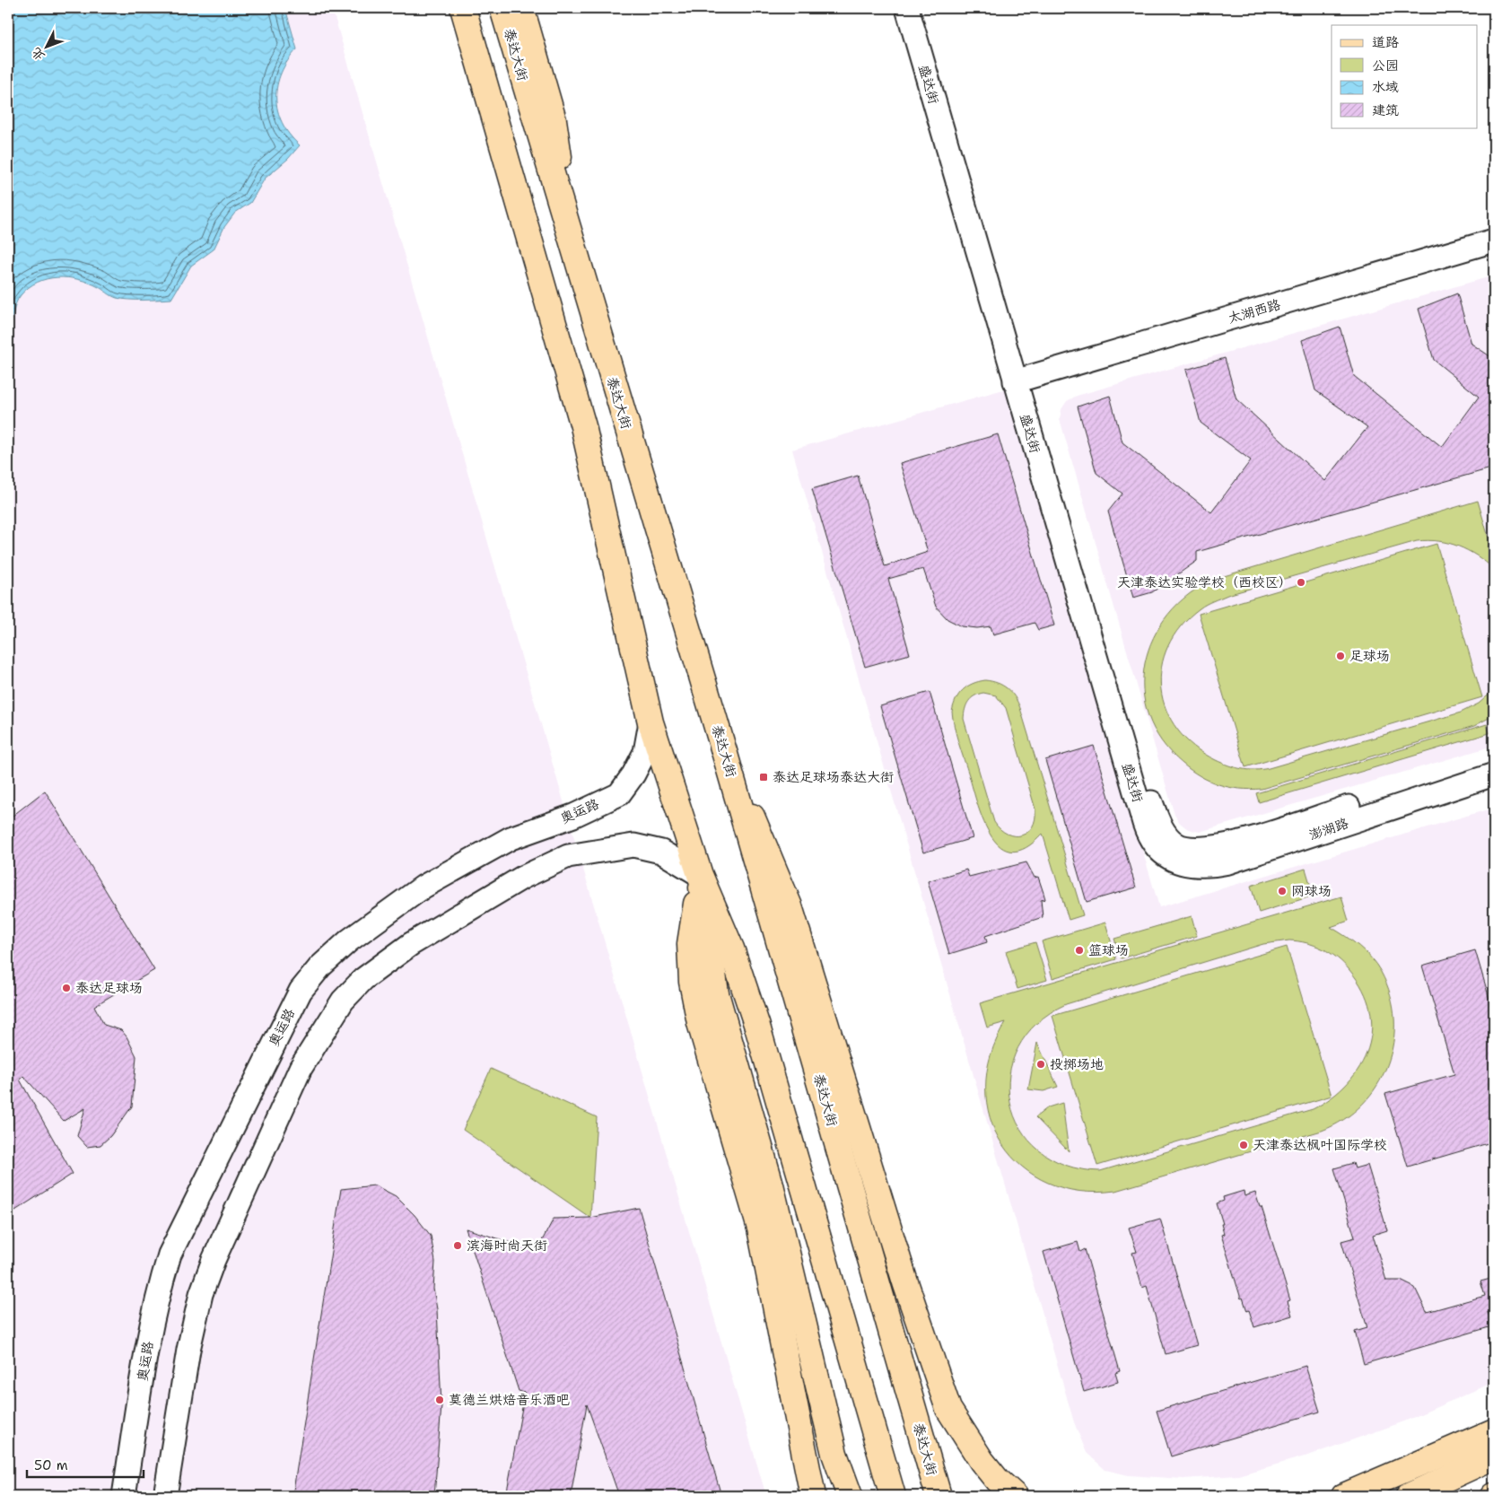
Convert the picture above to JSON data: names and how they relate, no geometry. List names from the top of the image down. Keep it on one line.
{"streets":{"main road":["泰达大街"],"street":["盛达街","太湖西路","奥运路","澎湖路"]},"crossings":[["盛达街","太湖西路"],["盛达街","澎湖路"]],"places":{"other":["天津泰达实验学校（西校区）","足球场","网球场","篮球场","泰达足球场","投掷场地","天津泰达枫叶国际学校","滨海时尚天街","莫德兰烘焙音乐酒吧"],"transit":["泰达足球场泰达大街"]},"legend":["道路","公园","水域","建筑"],"scale_bar":"50 m","north":"bottom left"}
